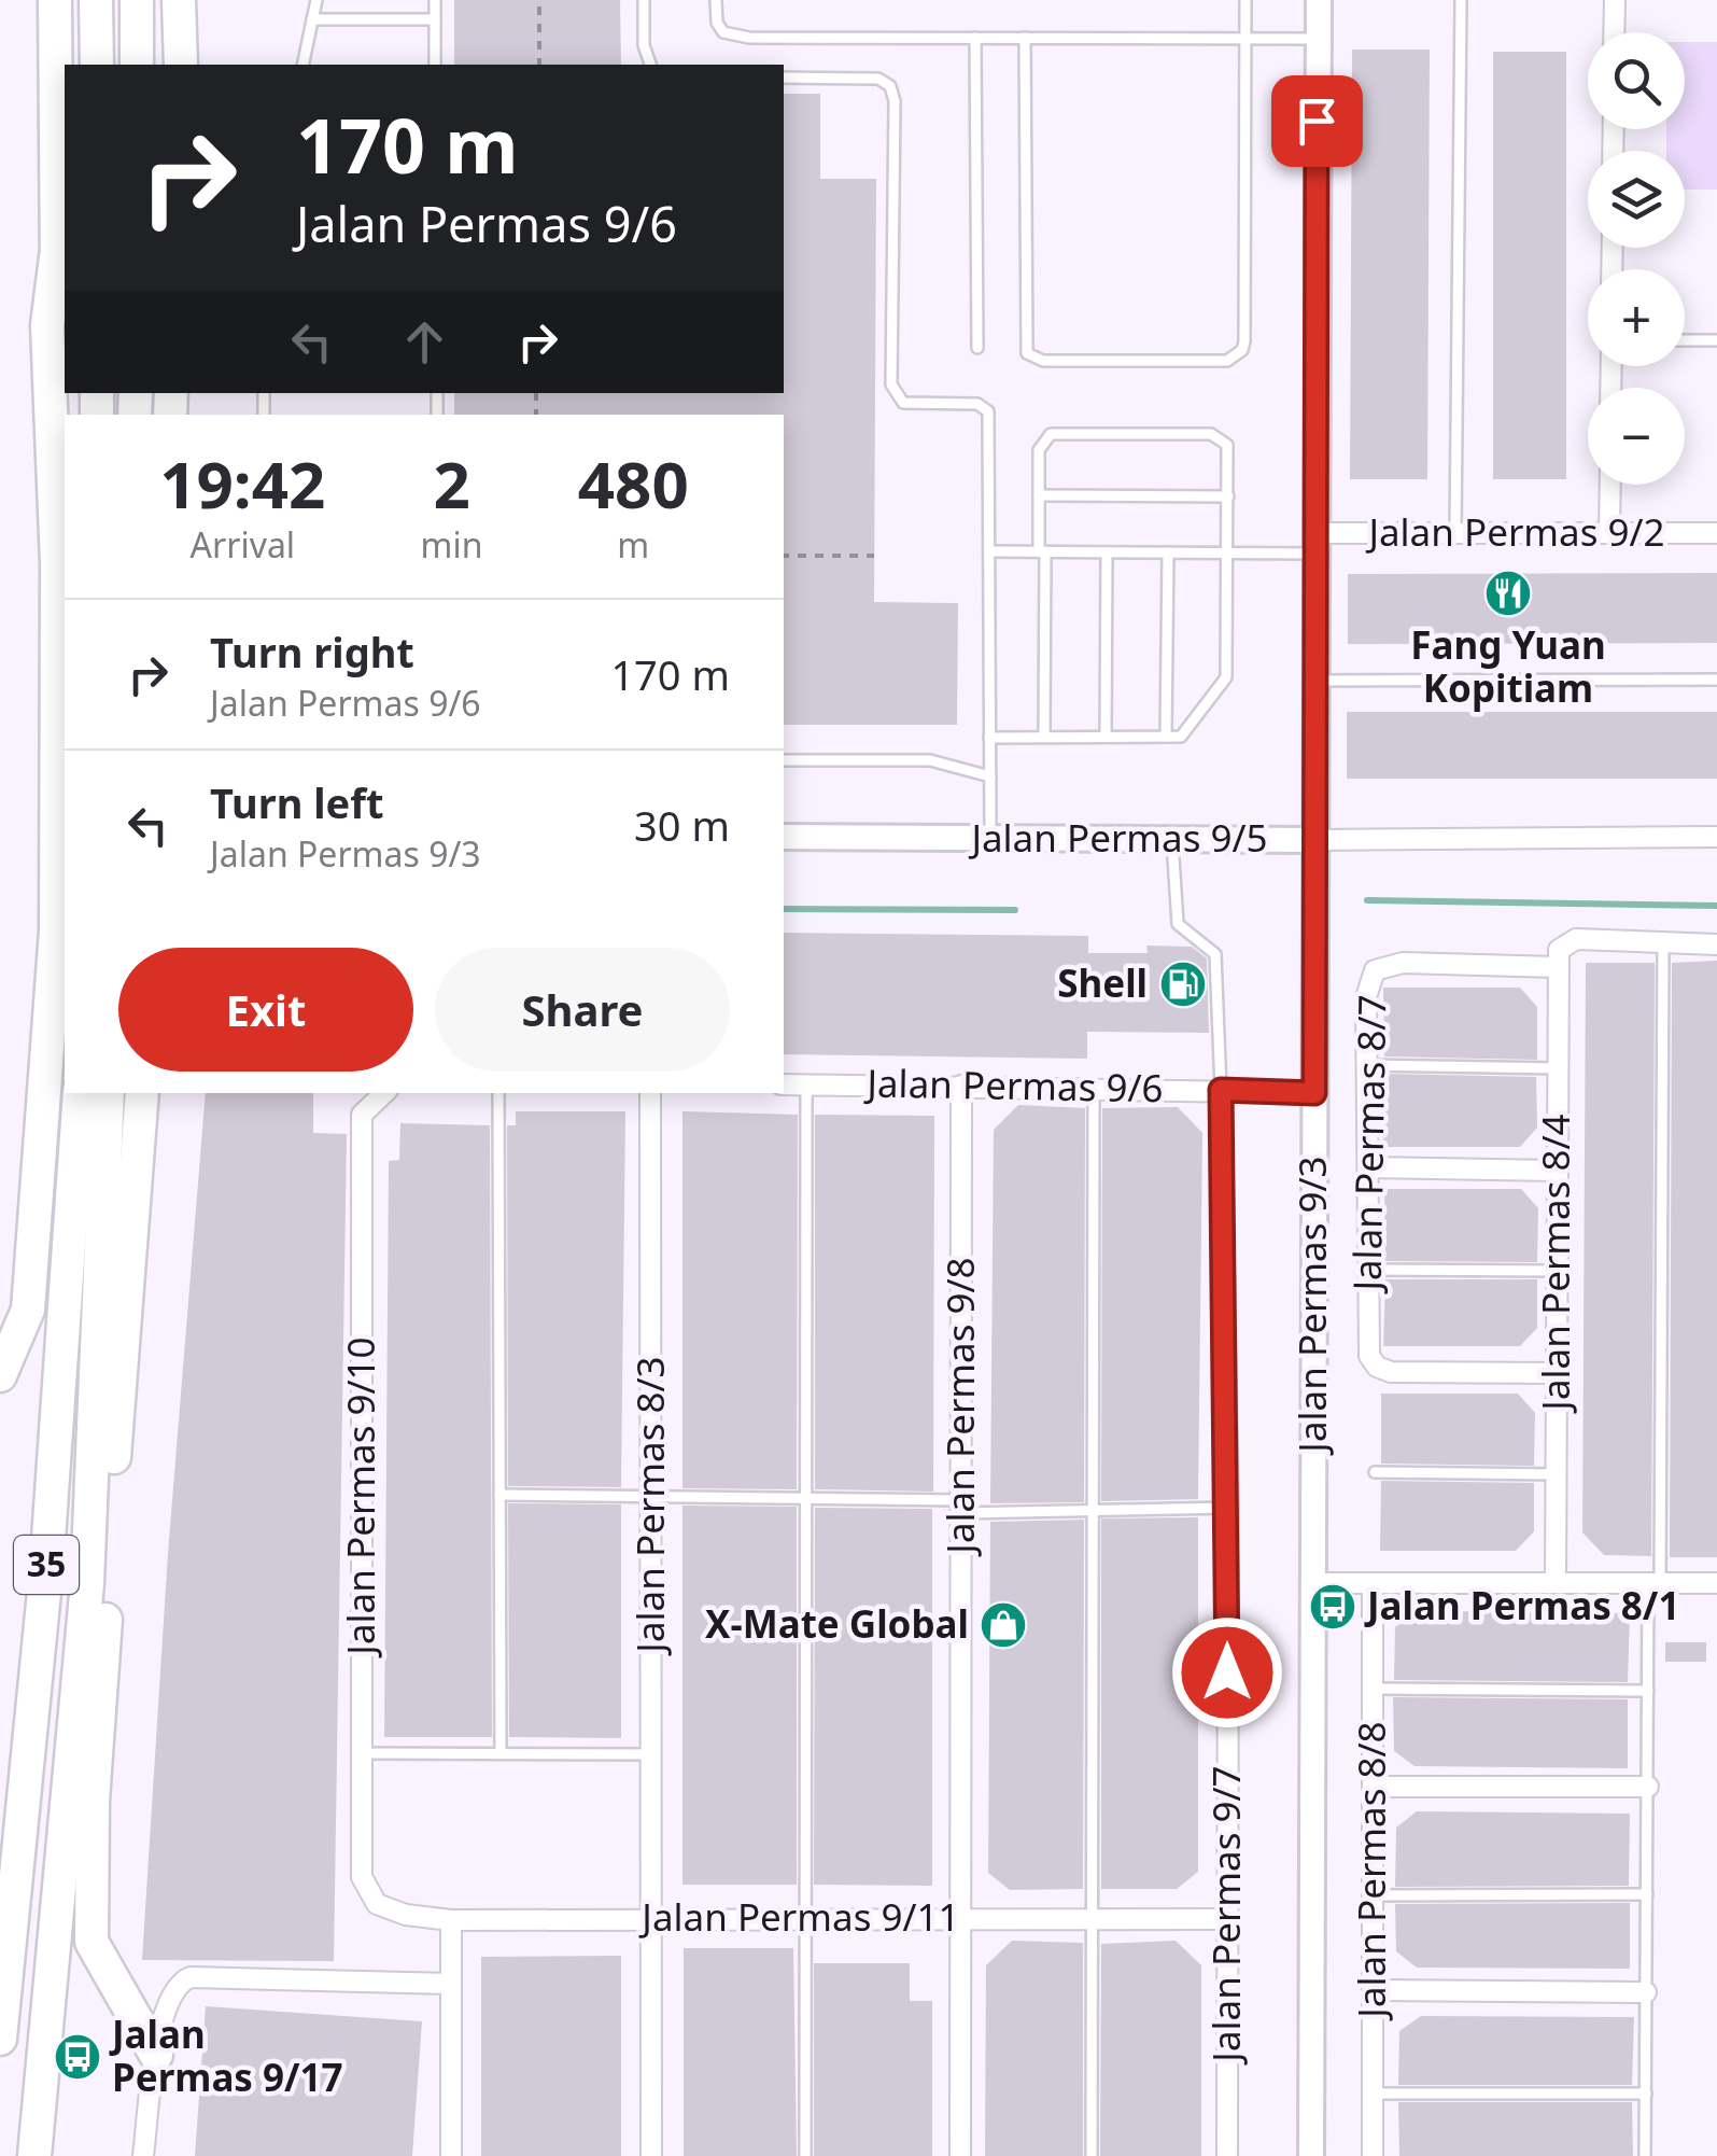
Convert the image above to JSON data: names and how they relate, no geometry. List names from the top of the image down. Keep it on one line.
{"streets":{"highway":["35"],"street":["Jalan Permas 9/2","Jalan Permas 9/5","Jalan Permas 9/6","Jalan Permas 8/7","Jalan Permas 8/4","Jalan Permas 9/3","Jalan Permas 9/8","Jalan Permas 9/10","Jalan Permas 8/3","Jalan Permas 8/8","Jalan Permas 9/7","Jalan Permas 9/11"]},"crossings":[["Jalan Permas 9/2","Jalan Permas 9/3"],["Jalan Permas 9/5","Jalan Permas 9/3"],["Jalan Permas 9/6","Jalan Permas 9/3"],["Jalan Permas 9/6","Jalan Permas 9/8"],["Jalan Permas 9/6","Jalan Permas 9/7"],["Jalan Permas 8/7","Jalan Permas 8/4"],["Jalan Permas 9/8","Jalan Permas 9/11"],["Jalan Permas 9/10","Jalan Permas 9/11"],["Jalan Permas 8/3","Jalan Permas 9/11"],["Jalan Permas 9/7","Jalan Permas 9/11"]],"places":{"restaurant":["Fang Yuan Kopitiam"],"fuel station":["Shell"],"bus stop":["Jalan Permas 8/1","Jalan Permas 9/17"],"shop":["X-Mate Global"]},"page":{"map_buttons":["+","−"],"turn":["170 m","Jalan Permas 9/6"],"eta":["19:42","Arrival","2","min","480","m"],"list":[{"name":"Turn right","note":"Jalan Permas 9/6","value":"170 m"},{"name":"Turn left","note":"Jalan Permas 9/3","value":"30 m"}],"buttons":["Exit","Share"]}}
